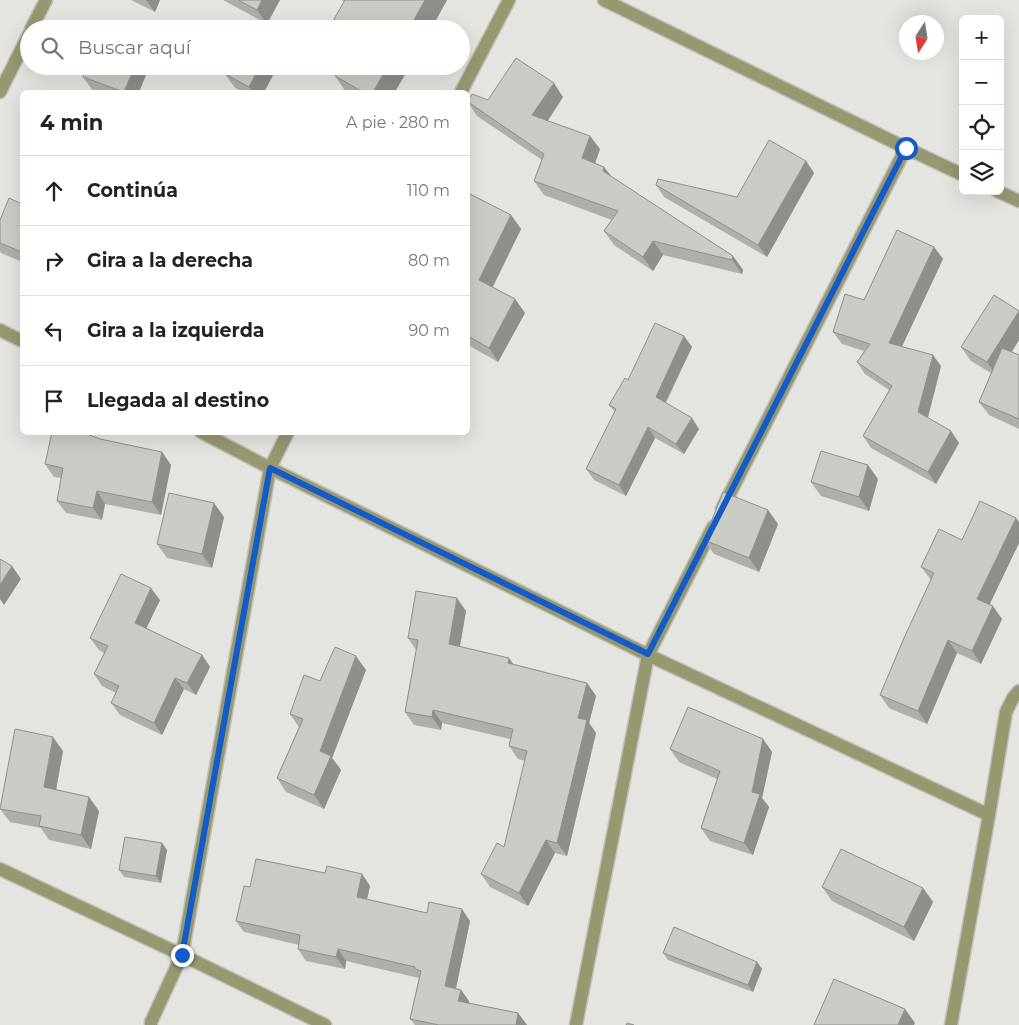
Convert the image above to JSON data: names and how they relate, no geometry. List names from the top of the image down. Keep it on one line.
{"north":"bottom","page":{"map_buttons":["+","−"],"search":"Buscar aquí","heading":["4 min","A pie · 280 m"],"list":[["Continúa","110 m"],["Gira a la derecha","80 m"],["Gira a la izquierda","90 m"],"Llegada al destino"]}}
